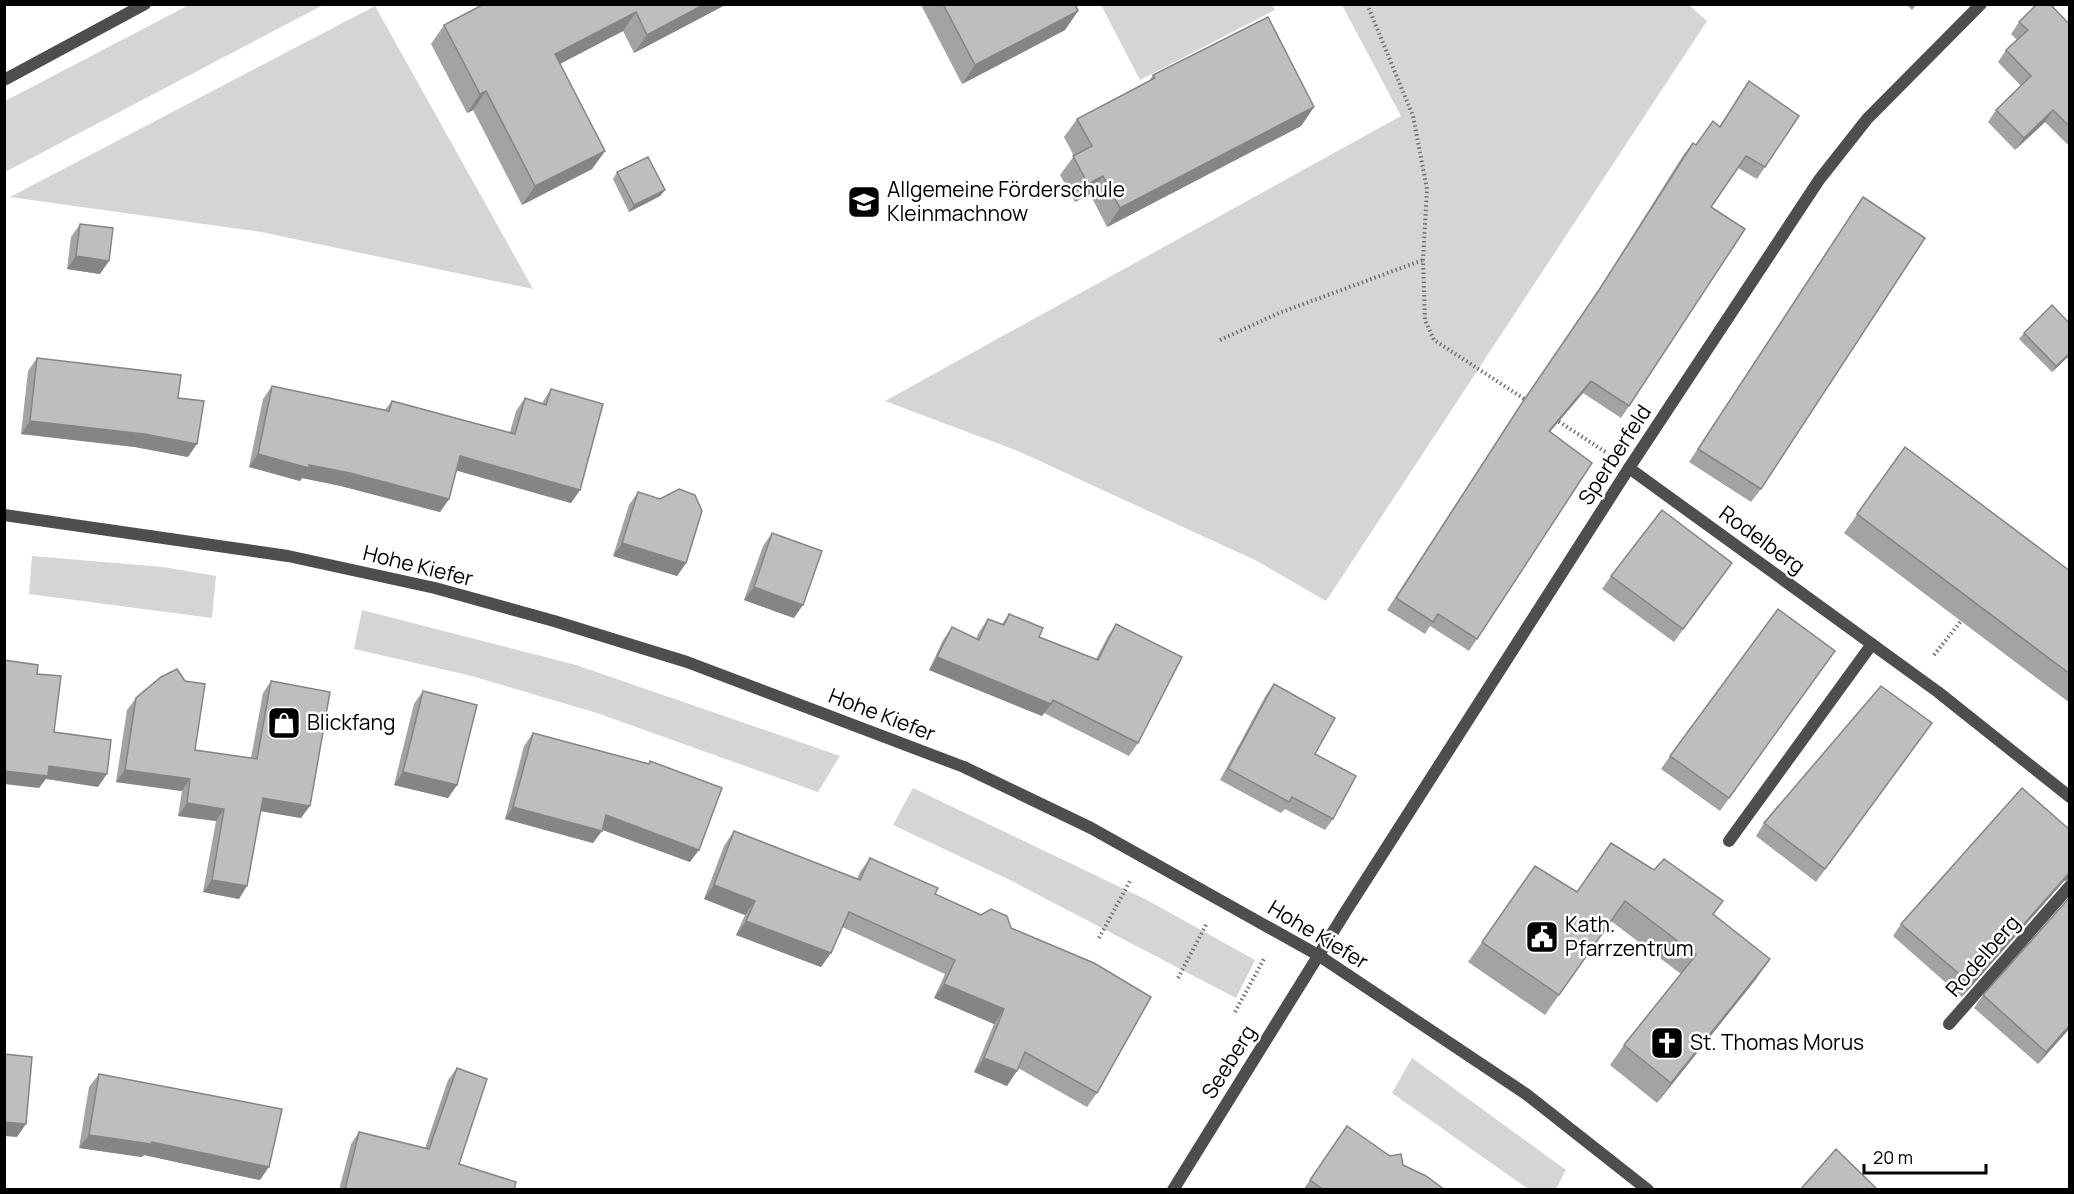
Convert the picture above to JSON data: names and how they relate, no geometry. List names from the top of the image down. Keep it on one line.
{"streets":{"street":["Sperberfeld","Rodelberg","Hohe Kiefer","Seeberg"]},"crossings":[["Sperberfeld","Rodelberg"],["Sperberfeld","Hohe Kiefer"],["Sperberfeld","Seeberg"],["Hohe Kiefer","Seeberg"]],"places":{"school or university":["Allgemeine Förderschule Kleinmachnow"],"shop":["Blickfang"],"public building":["Kath. Pfarrzentrum"],"church":["St. Thomas Morus"]},"scale_bar":"20 m"}
